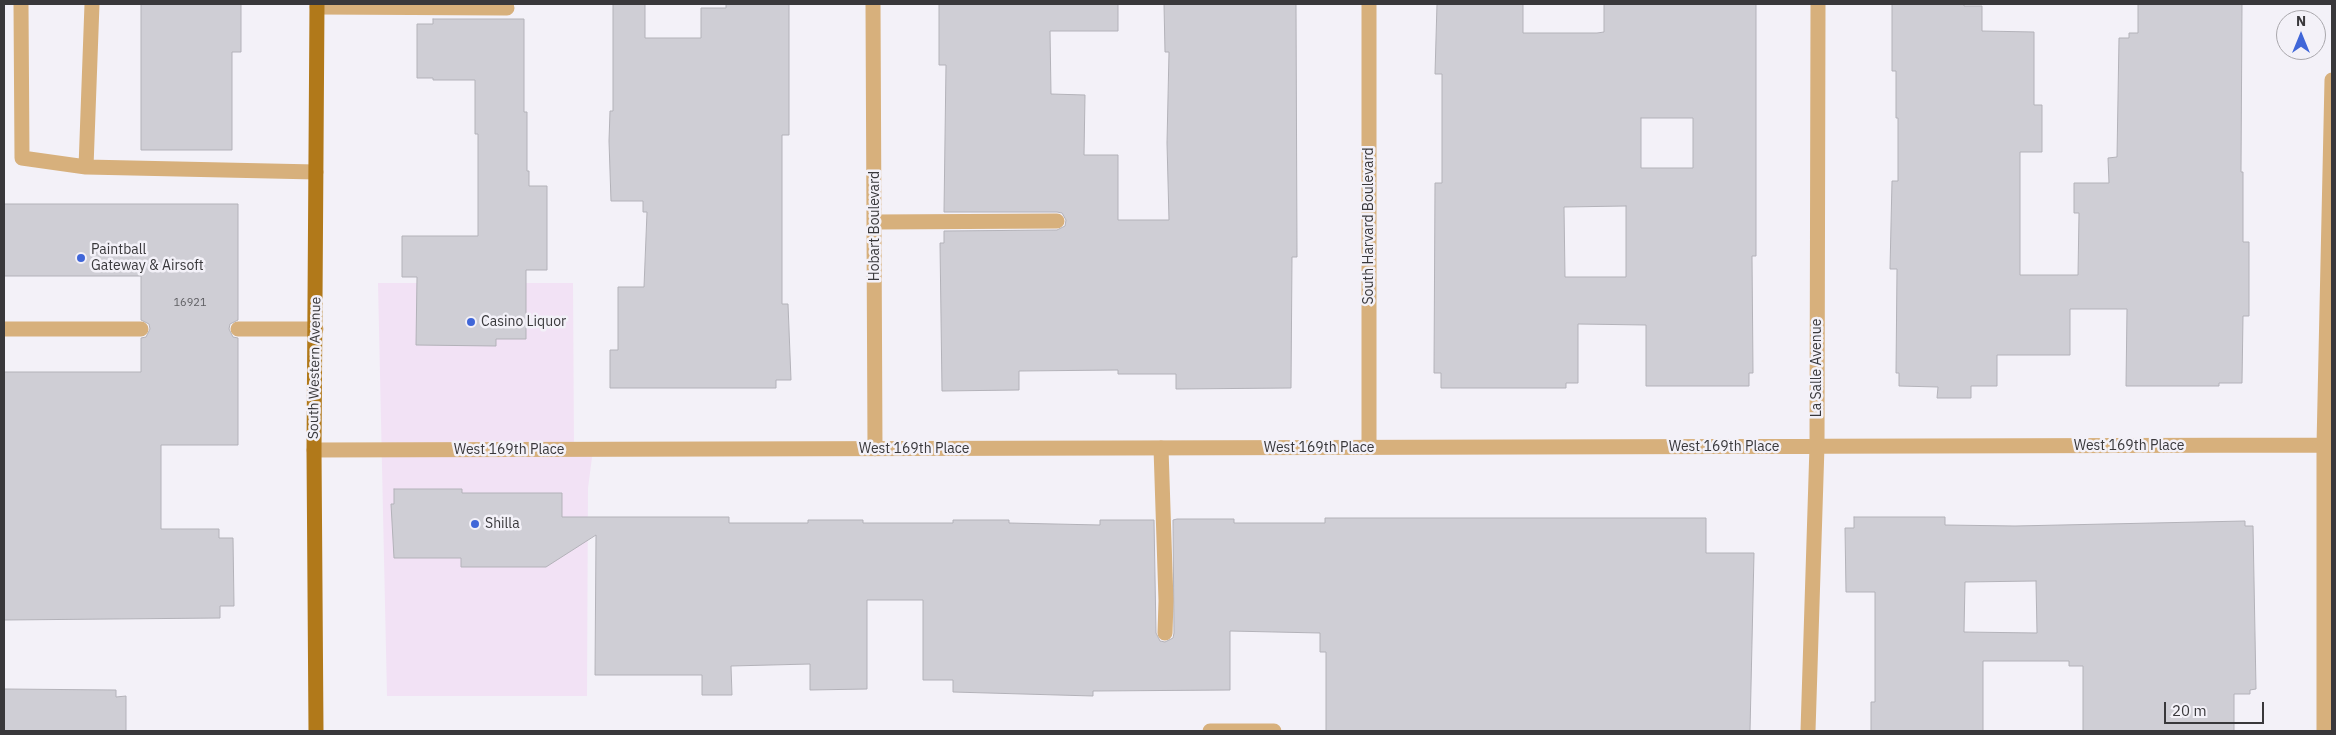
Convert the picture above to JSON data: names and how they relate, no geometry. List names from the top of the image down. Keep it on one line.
{"streets":{"main road":["South Western Avenue"],"street":["Hobart Boulevard","South Harvard Boulevard","La Salle Avenue","West 169th Place"]},"crossings":[["Hobart Boulevard","West 169th Place"],["South Harvard Boulevard","West 169th Place"],["South Western Avenue","West 169th Place"],["La Salle Avenue","West 169th Place"]],"places":["Paintball Gateway & Airsoft","Casino Liquor","Shilla"],"house_numbers":["16921"],"scale_bar":"20 m","north":"top"}
